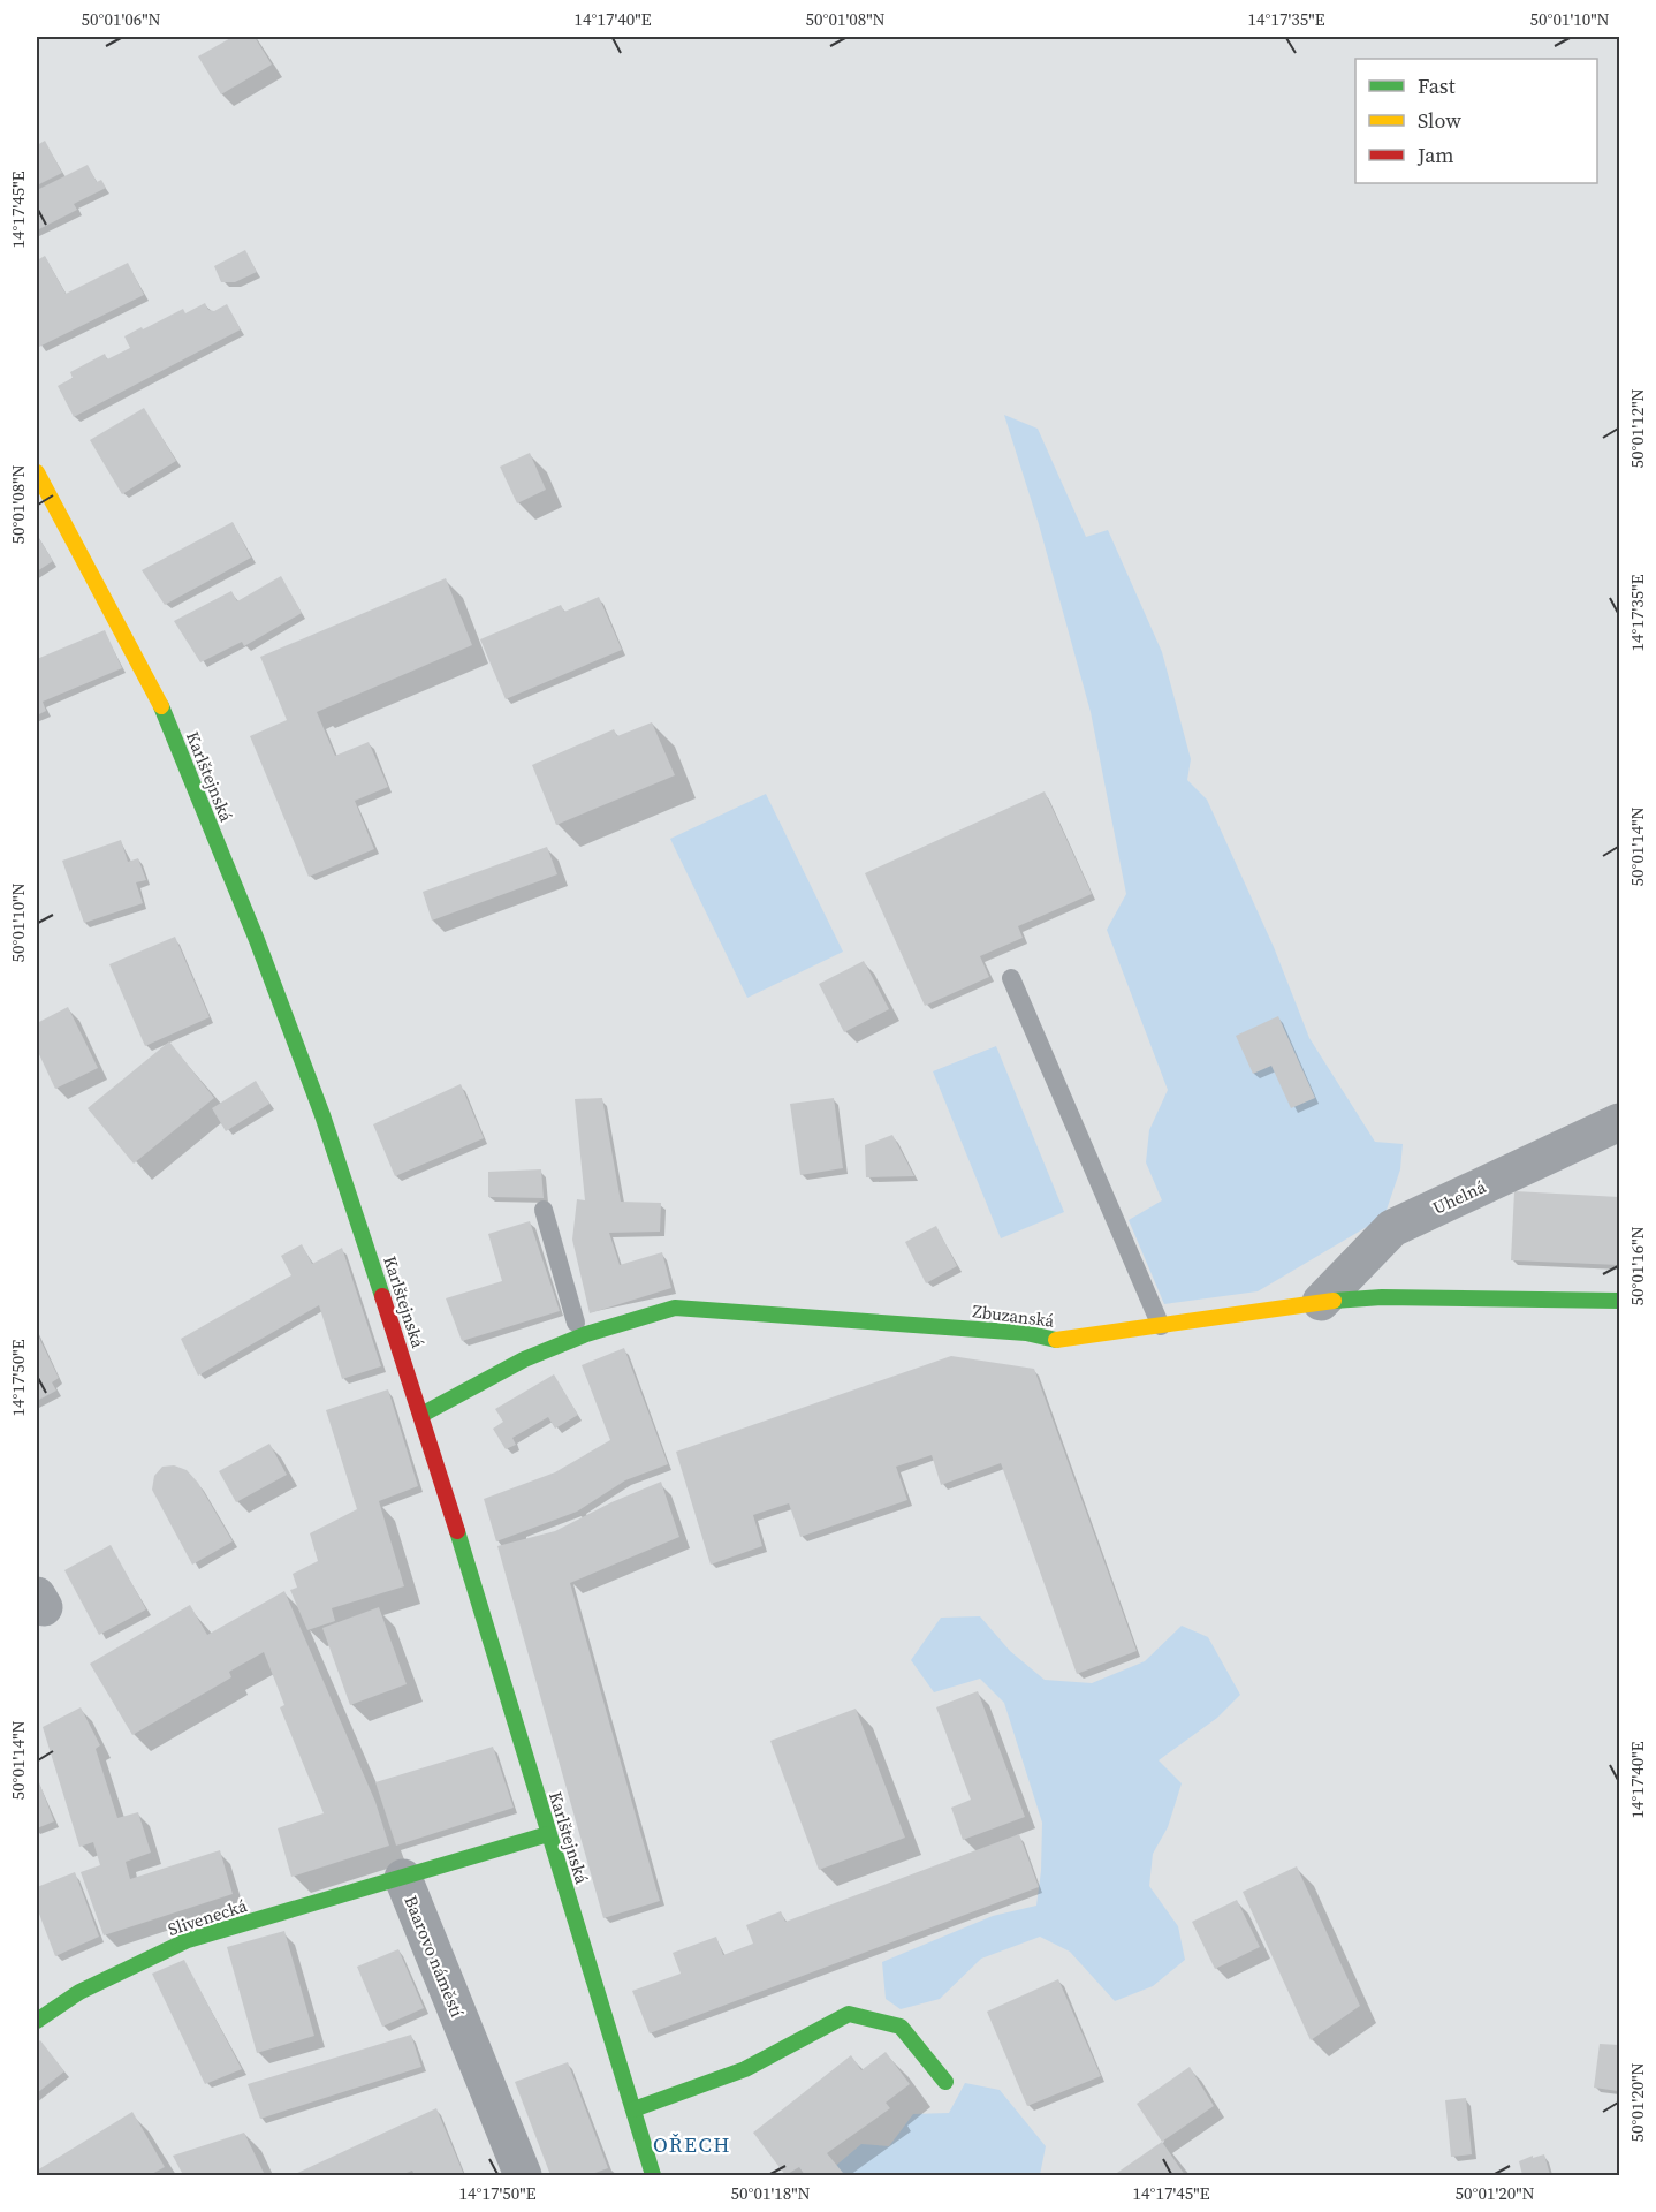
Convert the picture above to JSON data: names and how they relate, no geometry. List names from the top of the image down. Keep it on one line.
{"streets":{"street":["Karlštejnská","Uhelná","Zbuzanská","Slivenecká","Baarovo náměstí"]},"crossings":[["Karlštejnská","Zbuzanská"],["Karlštejnská","Baarovo náměstí"],["Uhelná","Zbuzanská"],["Slivenecká","Baarovo náměstí"]],"districts":["OŘECH"],"legend":["Fast","Slow","Jam"],"coordinates":["50°01'06\"N","14°17'40\"E","50°01'08\"N","14°17'35\"E","50°01'10\"N","14°17'45\"E","50°01'12\"N","50°01'14\"N","50°01'16\"N","14°17'50\"E","50°01'20\"N","50°01'18\"N"]}
